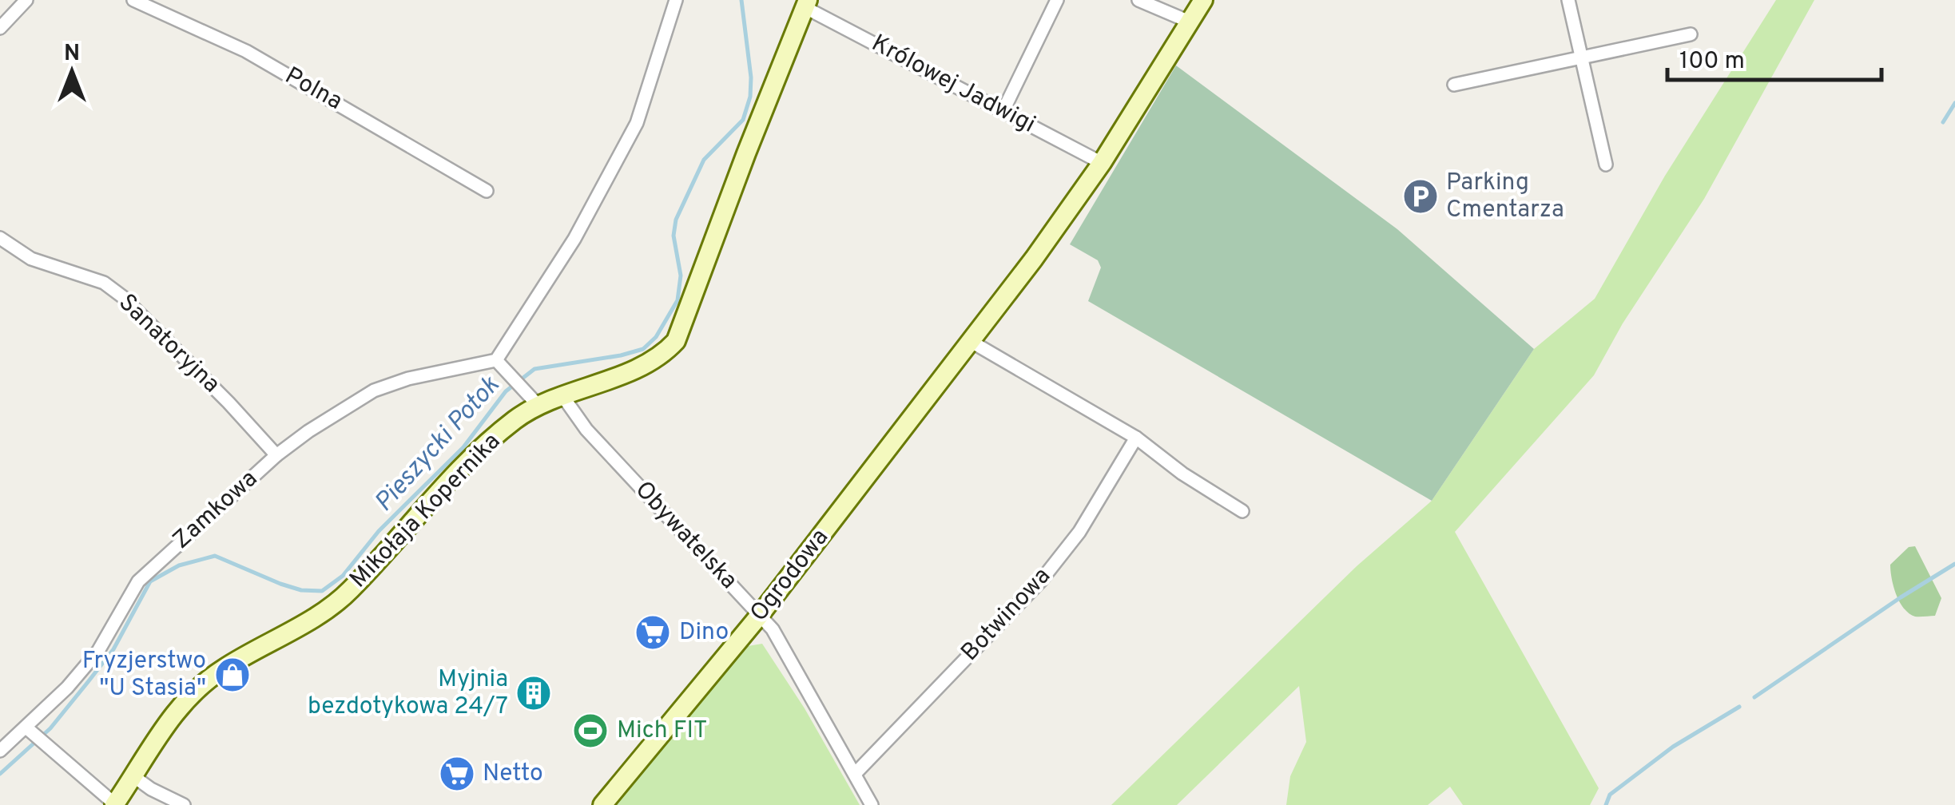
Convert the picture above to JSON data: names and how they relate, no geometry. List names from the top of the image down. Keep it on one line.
{"streets":{"street":["Królowej Jadwigi","Polna","Sanatoryjna","Zamkowa","Mikołaja Kopernika","Obywatelska","Ogrodowa","Botwinowa"]},"crossings":[["Królowej Jadwigi","Mikołaja Kopernika"],["Królowej Jadwigi","Ogrodowa"],["Sanatoryjna","Zamkowa"],["Mikołaja Kopernika","Obywatelska"],["Obywatelska","Ogrodowa"],["Obywatelska","Botwinowa"]],"water":["Pieszycki Potok"],"places":{"parking":["Parking Cmentarza"],"supermarket":["Dino","Netto"],"shop":["Fryzjerstwo \"U Stasia\""],"building":["Myjnia bezdotykowa 24/7"],"sports":["Mich FIT"]},"scale_bar":"100 m","north":"top"}
